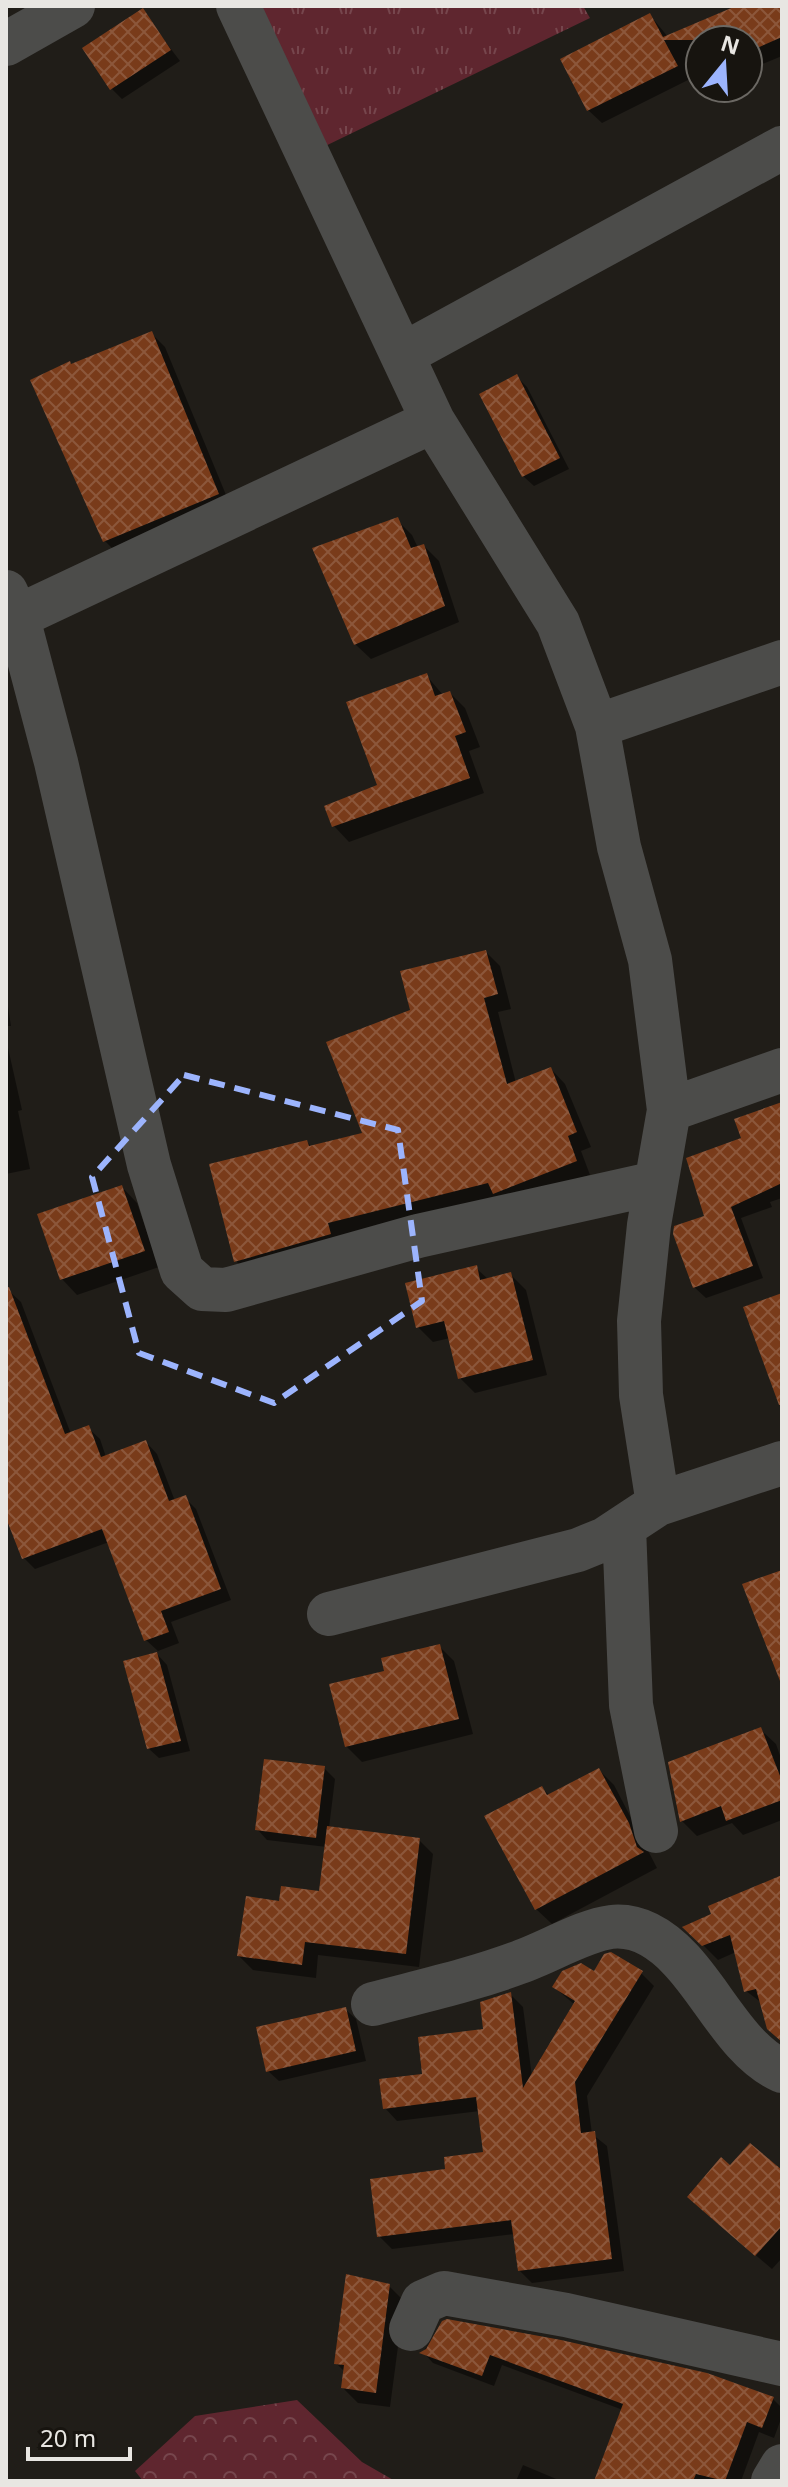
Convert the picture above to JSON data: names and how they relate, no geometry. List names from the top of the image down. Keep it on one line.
{"scale_bar":"20 m","north":"top"}
